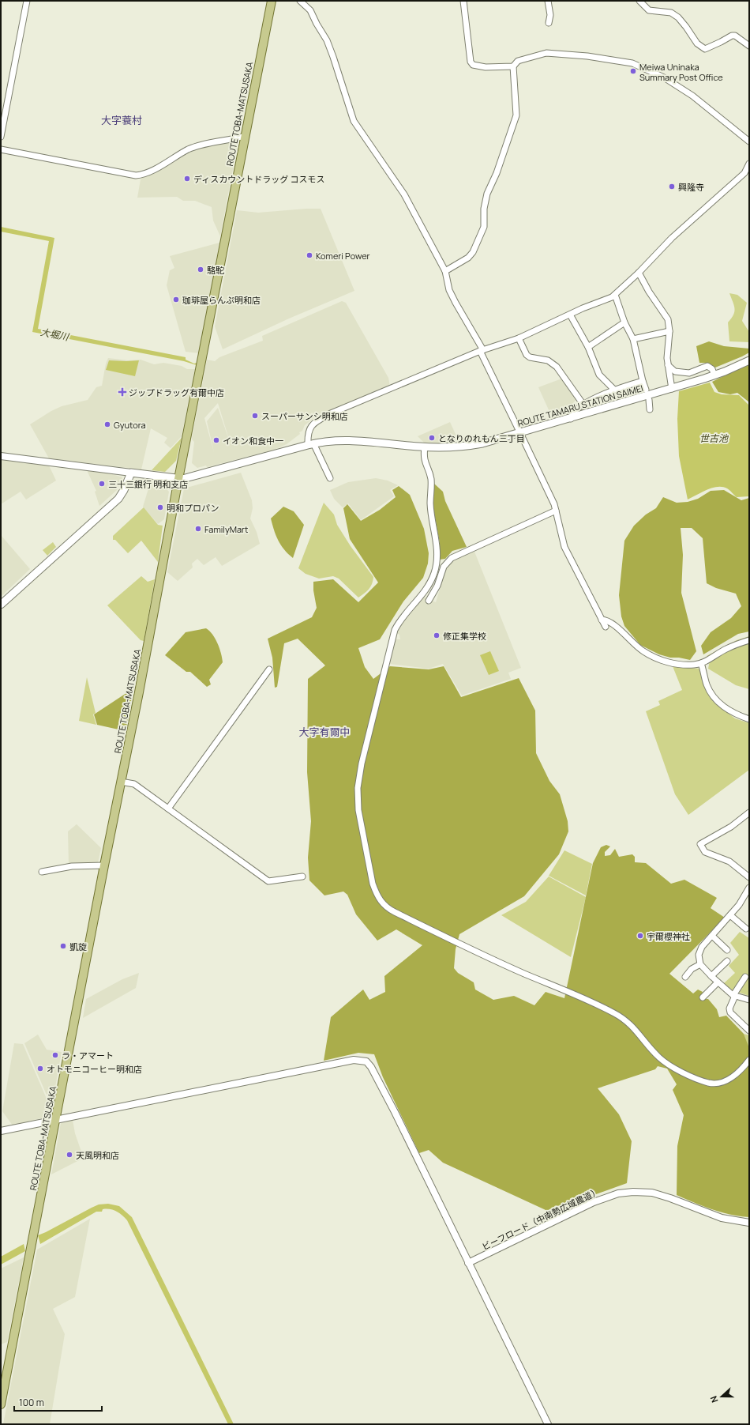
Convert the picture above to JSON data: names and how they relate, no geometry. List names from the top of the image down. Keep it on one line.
{"streets":{"main road":["ROUTE TOBA-MATSUSAKA","ROUTE TAMARU STATION SAIMEI"],"street":["ビーフロード（中南勢広域農道）"]},"crossings":[["ROUTE TOBA-MATSUSAKA","ROUTE TAMARU STATION SAIMEI"]],"districts":["大字蓑村","大字有爾中"],"water":["大堀川","世古池"],"places":{"other":["Meiwa Uninaka Summary Post Office","ディスカウントドラッグ コスモス","興隆寺","Komeri Power","駱駝","珈琲屋らんぷ明和店","スーパーサンシ明和店","Gyutora","となりのれもん三丁目","イオン和食中一","三十三銀行 明和支店","明和プロパン","FamilyMart","修正集学校","宇爾櫻神社","凱旋","ラ・アマート","オトモニコーヒー明和店","天風明和店"],"health":["ジップドラッグ有爾中店"]},"scale_bar":"100 m","north":"left"}
